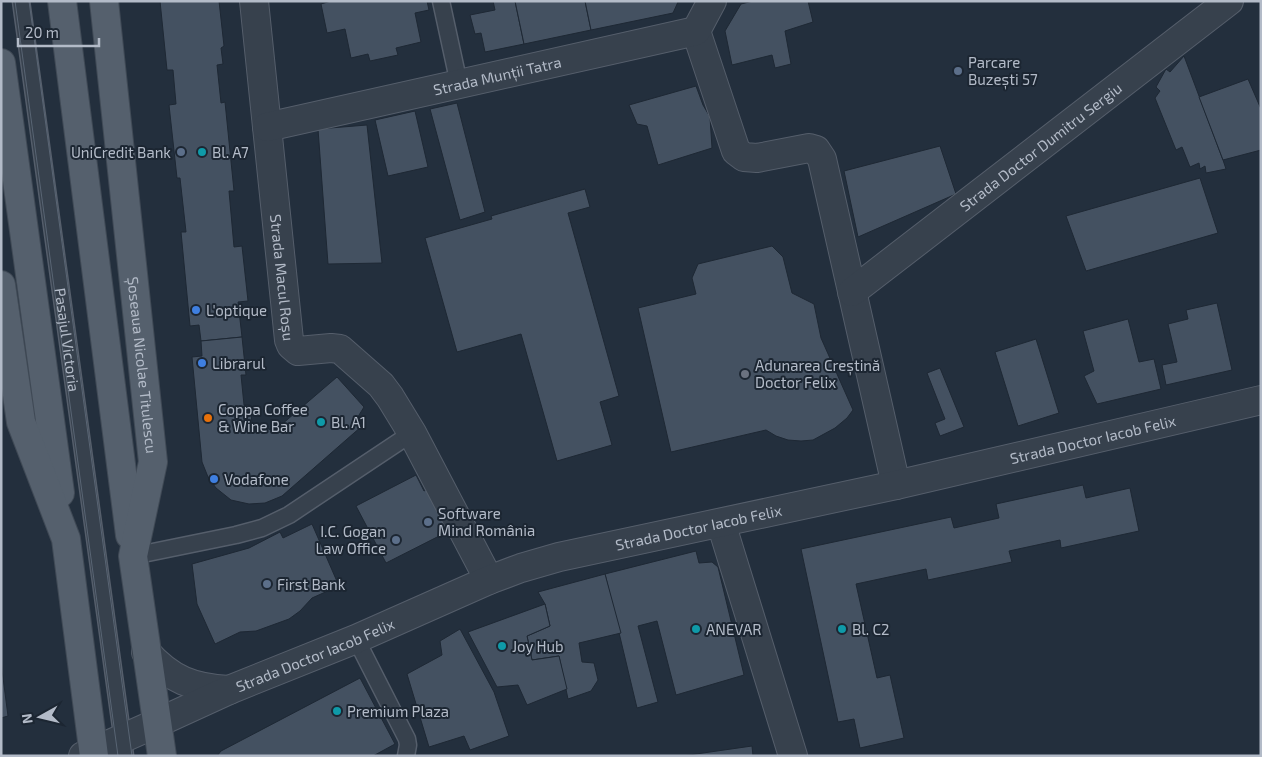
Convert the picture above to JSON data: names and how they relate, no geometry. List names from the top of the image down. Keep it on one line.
{"streets":{"main road":["Pasajul Victoria","Șoseaua Nicolae Titulescu"],"street":["Strada Munții Tatra","Strada Doctor Dumitru Sergiu","Strada Macul Roșu","Strada Doctor Iacob Felix"]},"crossings":[["Strada Munții Tatra","Strada Macul Roșu"],["Strada Macul Roșu","Strada Doctor Iacob Felix"],["Pasajul Victoria","Strada Doctor Iacob Felix"],["Șoseaua Nicolae Titulescu","Strada Doctor Iacob Felix"]],"places":["Parcare Buzești 57","UniCredit Bank","Bl. A7","L'optique","Librarul","Adunarea Creștină Doctor Felix","Coppa Coffee & Wine Bar","Bl. A1","Vodafone","Software Mind România","I.C. Gogan Law Office","First Bank","ANEVAR","Bl. C2","Joy Hub","Premium Plaza"],"scale_bar":"20 m","north":"left"}
